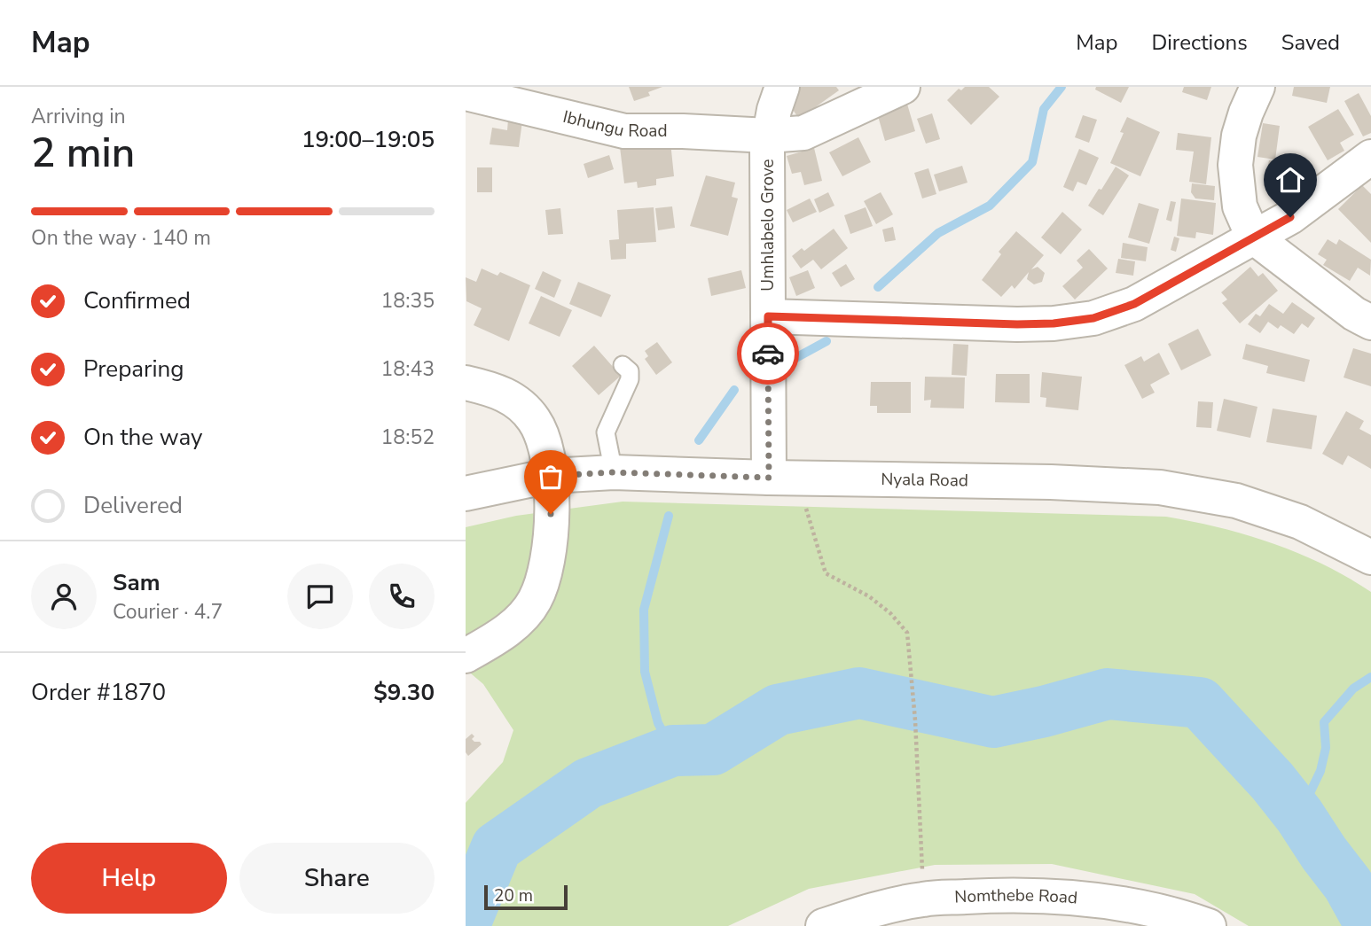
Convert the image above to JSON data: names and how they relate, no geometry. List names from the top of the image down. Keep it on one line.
{"streets":{"street":["Ibhungu Road","Umhlabelo Grove","Nyala Road","Nomthebe Road"]},"crossings":[["Ibhungu Road","Umhlabelo Grove"],["Umhlabelo Grove","Nyala Road"]],"scale_bar":"20 m","page":{"header":"Map","nav":["Map","Directions","Saved"],"heading":["2 min","Arriving in","19:00–19:05"],"panel":["Sam","Courier · 4.7","Order #1870","$9.30"],"bar":"On the way · 140 m","list":[["Confirmed","18:35"],["Preparing","18:43"],["On the way","18:52"],"Delivered"],"buttons":["Help","Share"],"scale":"20 m"}}
